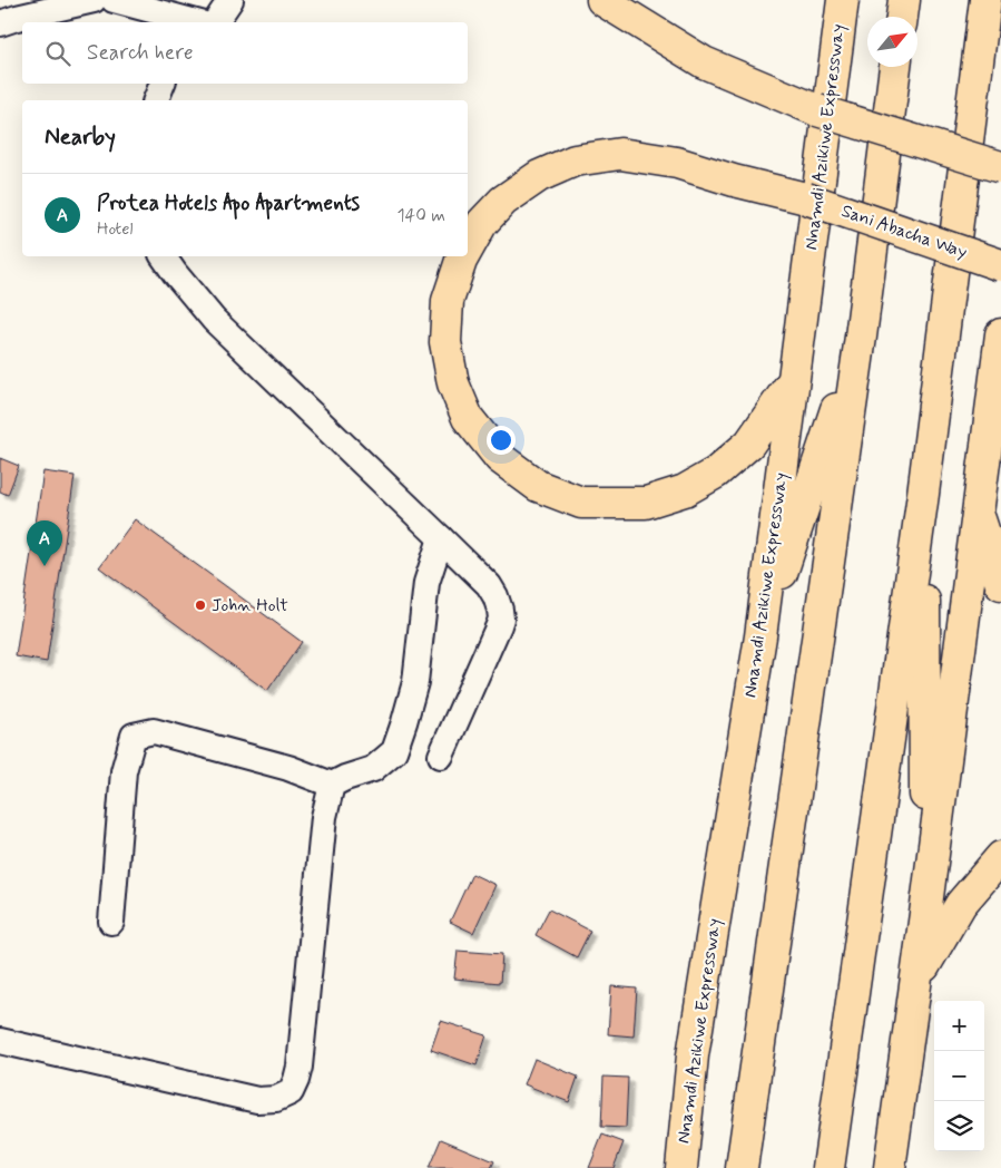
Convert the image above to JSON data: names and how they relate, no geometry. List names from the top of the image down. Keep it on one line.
{"streets":{"highway":["Nnamdi Azikiwe Expressway","Sani Abacha Way"]},"crossings":[["Nnamdi Azikiwe Expressway","Sani Abacha Way"]],"places":["John Holt"],"north":"top right","page":{"search":"Search here","heading":"Nearby","list":[{"mark":"A","name":"Protea Hotels Apo Apartments","note":"Hotel","value":"140 m"}],"pins":"A","map_buttons":["+","−"]}}
